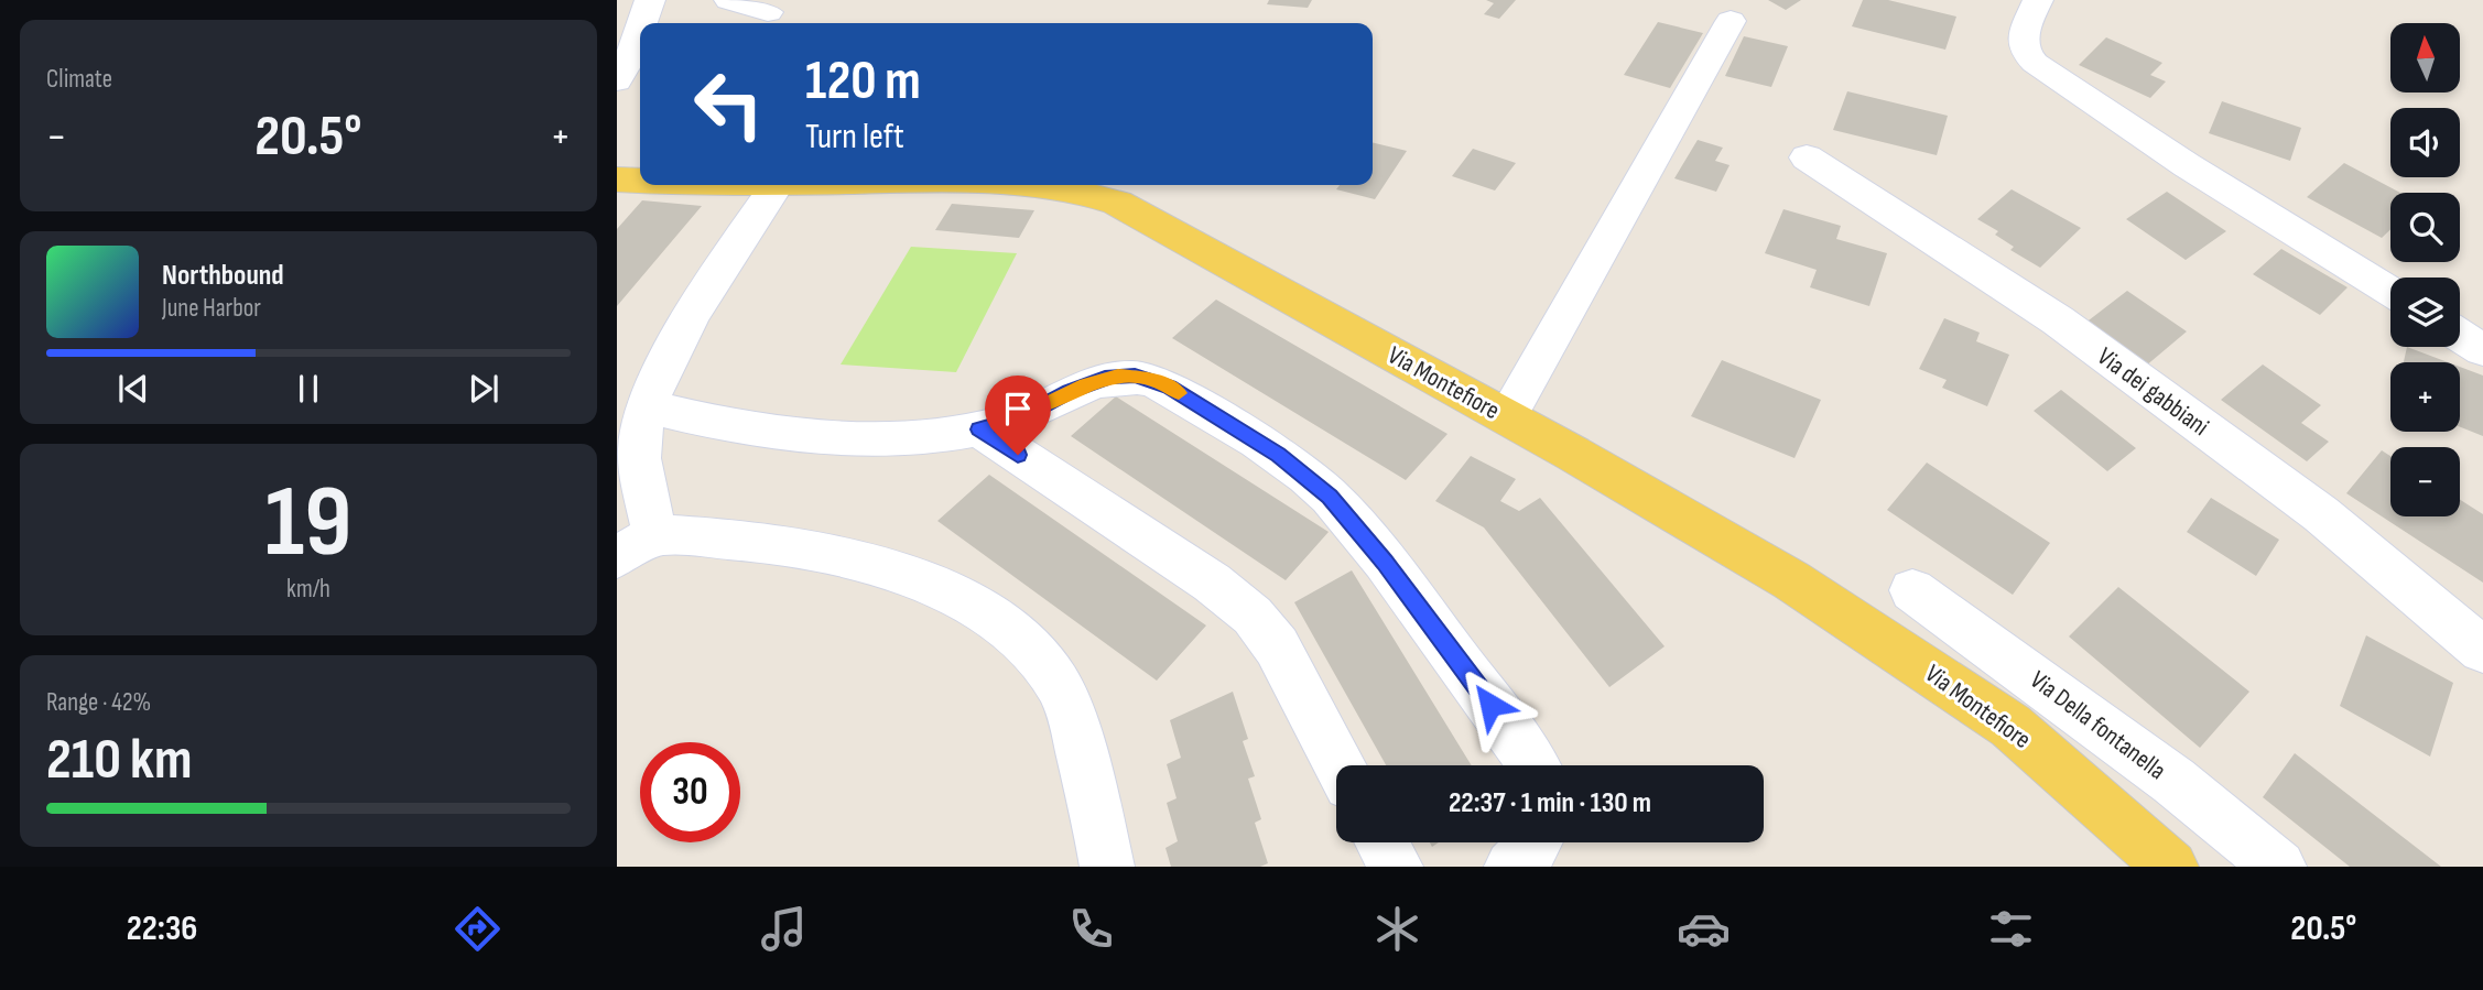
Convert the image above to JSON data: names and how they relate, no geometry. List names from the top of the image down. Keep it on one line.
{"streets":{"main road":["Via Montefiore"],"street":["Via dei gabbiani","Via Della fontanella"]},"north":"top","page":{"tile":["Climate",["19","km/h"],["Range · 42%","210 km"]],"map_buttons":["+","−"],"turn":["120 m","Turn left"],"heat":["−","20.5°","+"],"song":["Northbound","June Harbor"],"limit":"30","trip":"22:37 · 1 min · 130 m","tabs":["22:36","20.5°"]}}
